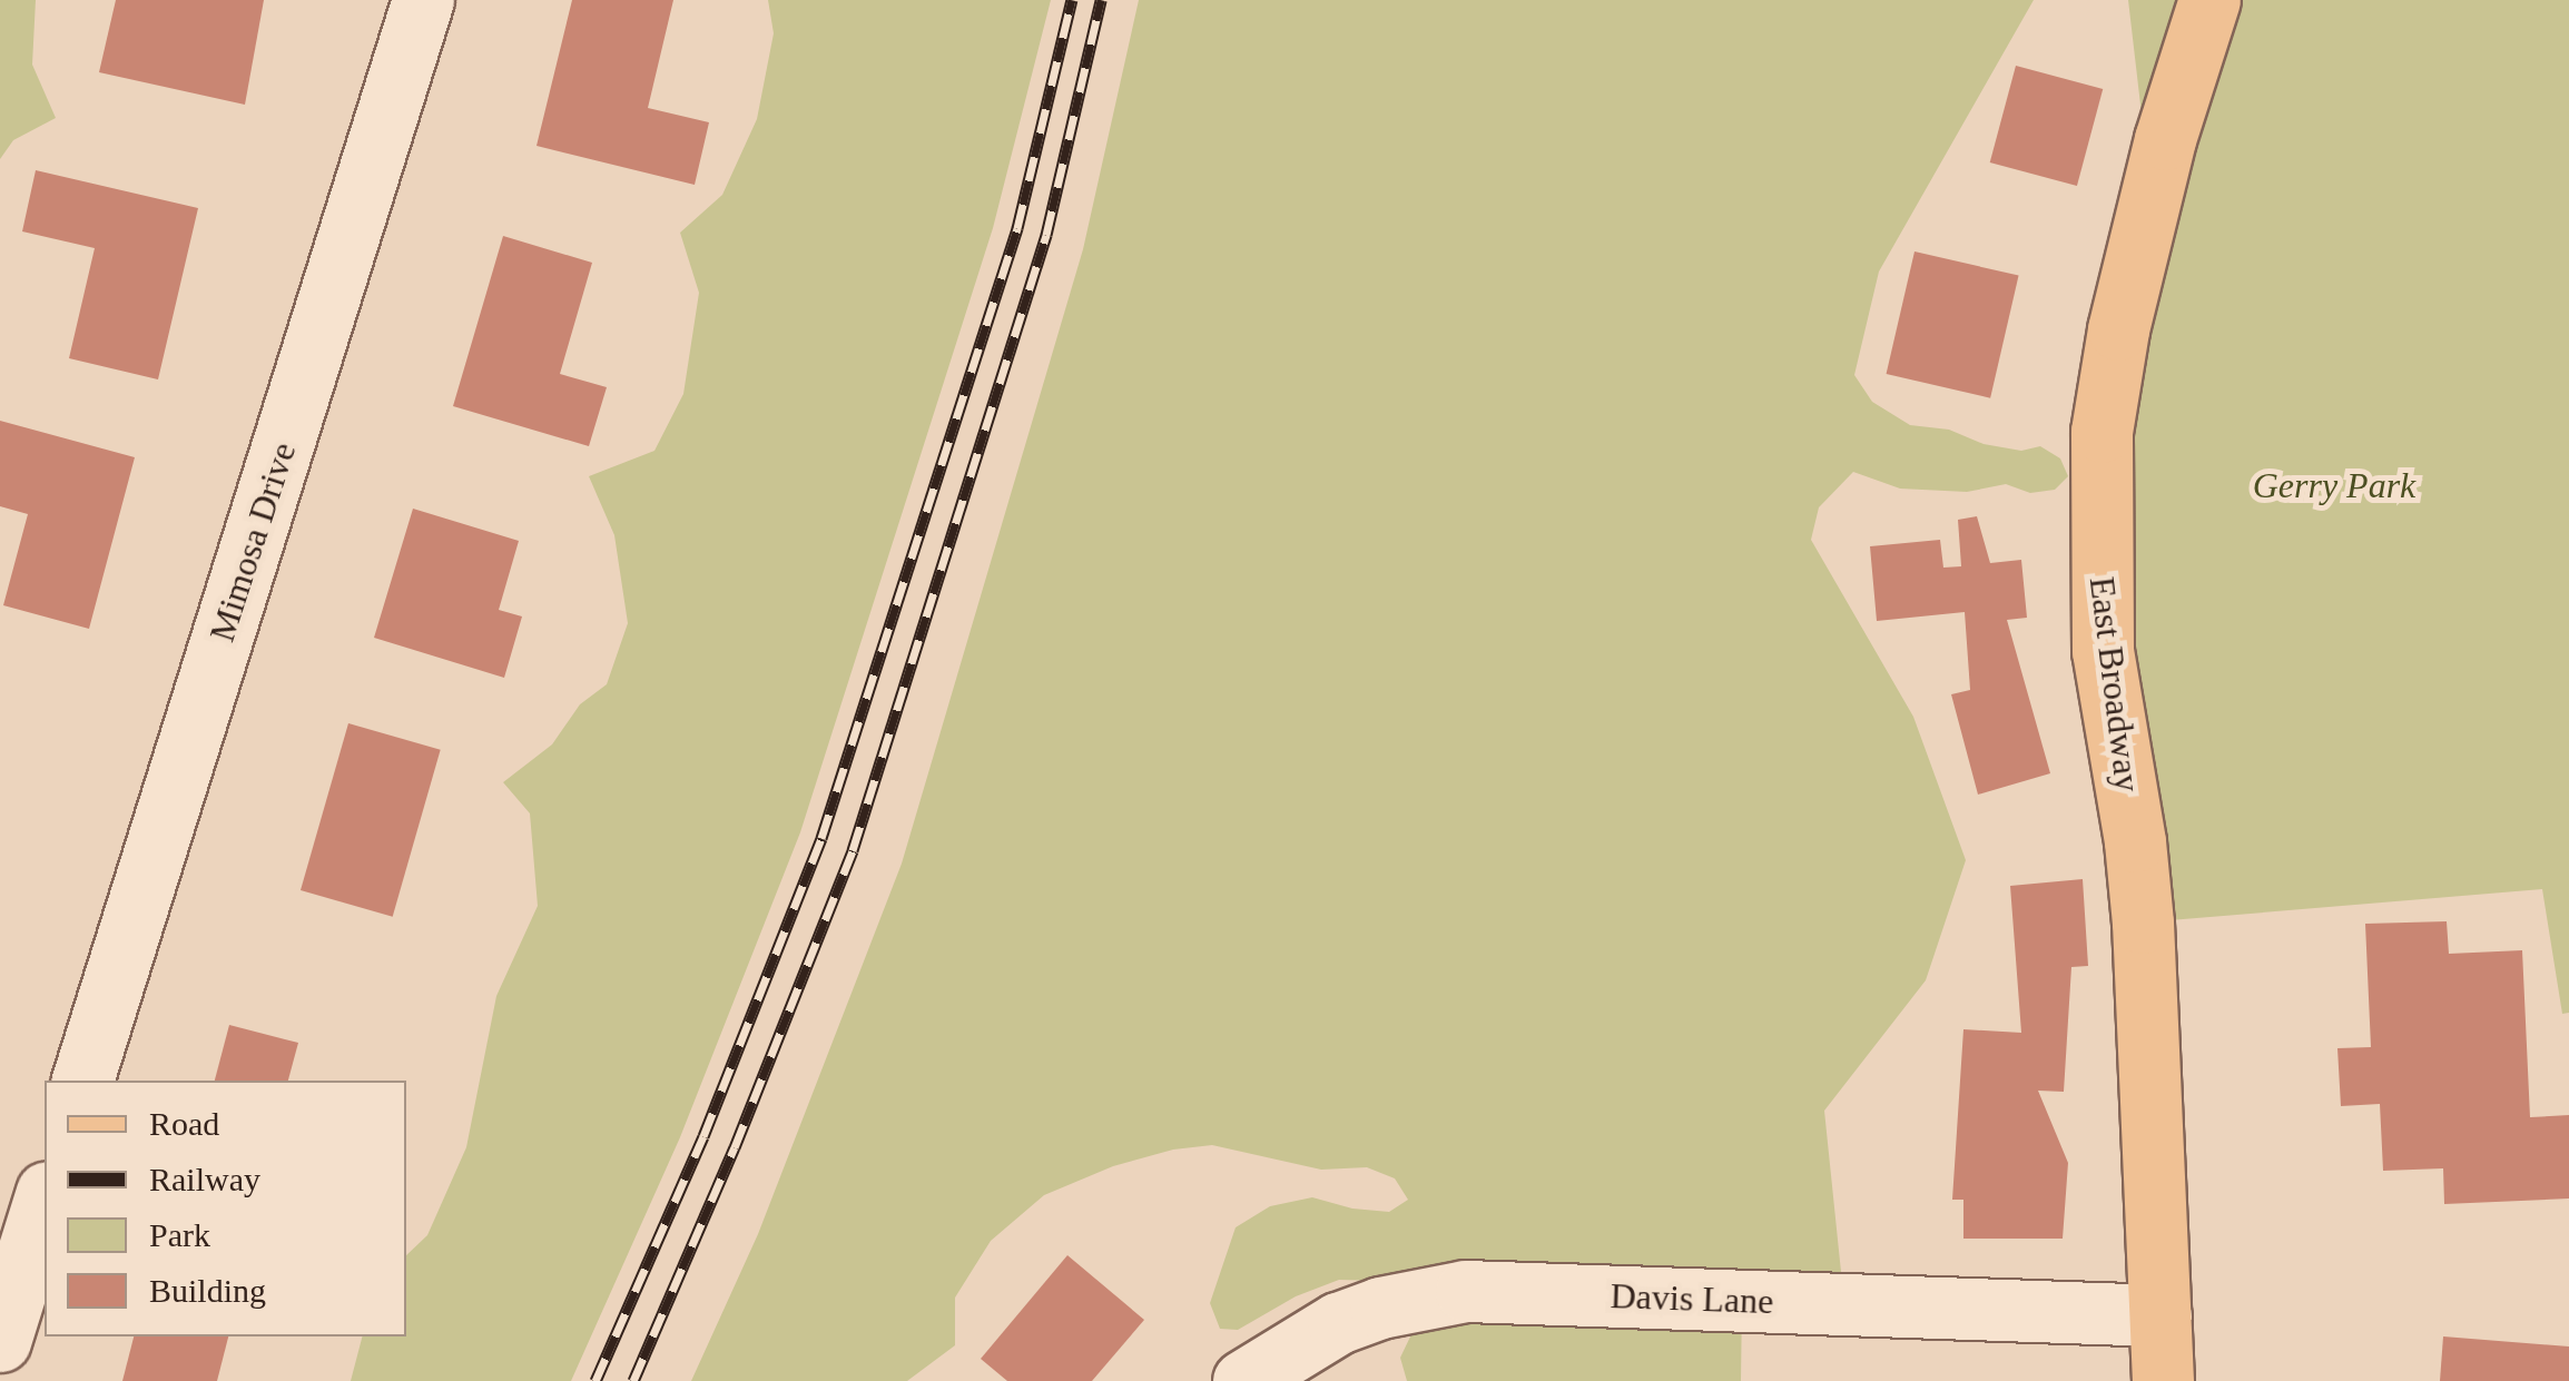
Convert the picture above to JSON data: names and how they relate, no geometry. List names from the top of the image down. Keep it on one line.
{"streets":{"main road":["East Broadway"],"street":["Mimosa Drive","Davis Lane"]},"crossings":[["East Broadway","Davis Lane"]],"parks":["Gerry Park"],"legend":["Road","Railway","Park","Building"]}
